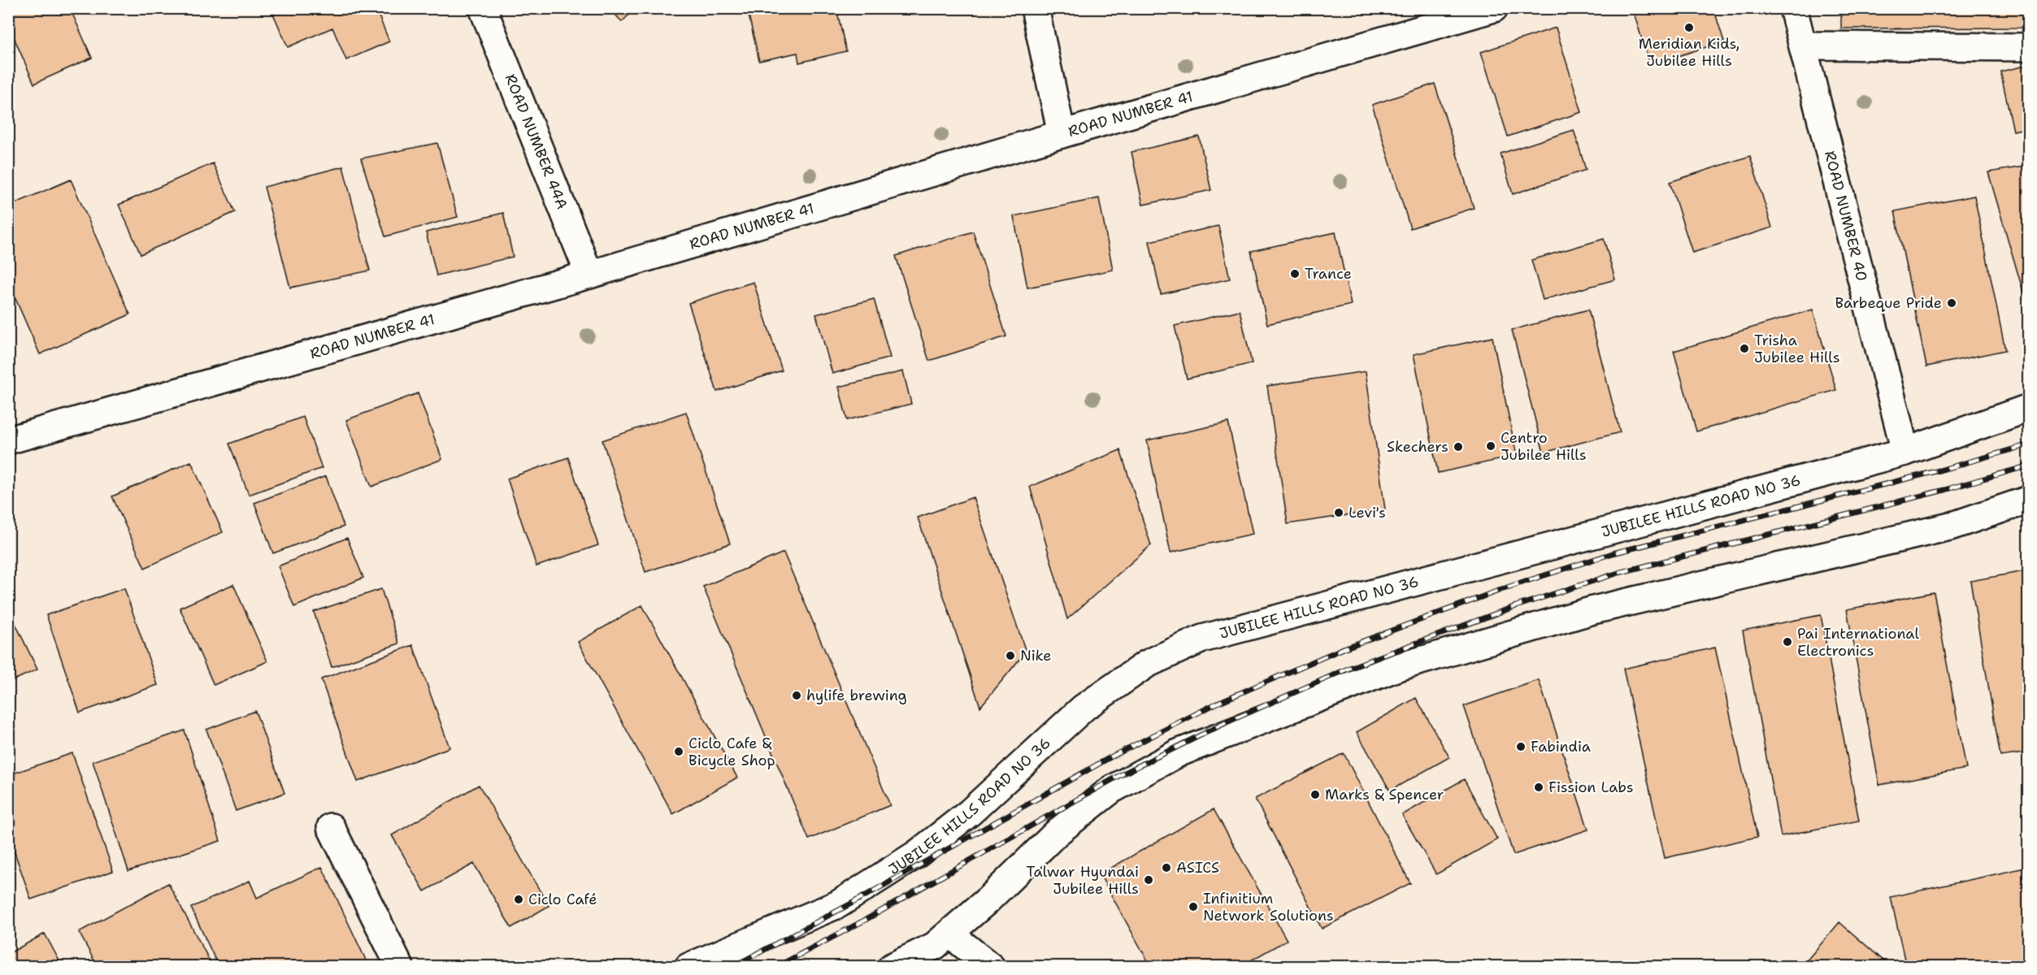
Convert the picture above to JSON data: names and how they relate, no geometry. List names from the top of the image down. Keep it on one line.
{"streets":{"main road":["ROAD NUMBER 41","ROAD NUMBER 44A","ROAD NUMBER 40","JUBILEE HILLS ROAD NO 36"]},"crossings":[["ROAD NUMBER 41","ROAD NUMBER 44A"],["ROAD NUMBER 40","JUBILEE HILLS ROAD NO 36"]],"places":["Meridian Kids, Jubilee Hills","Trance","Barbeque Pride","Trisha Jubilee Hills","Centro Jubilee Hills","Skechers","Levi's","Pai International Electronics","Nike","hylife brewing","Fabindia","Ciclo Cafe & Bicycle Shop","Fission Labs","Marks & Spencer","ASICS","Talwar Hyundai Jubilee Hills","Ciclo Café","Infinitium Network Solutions"]}
